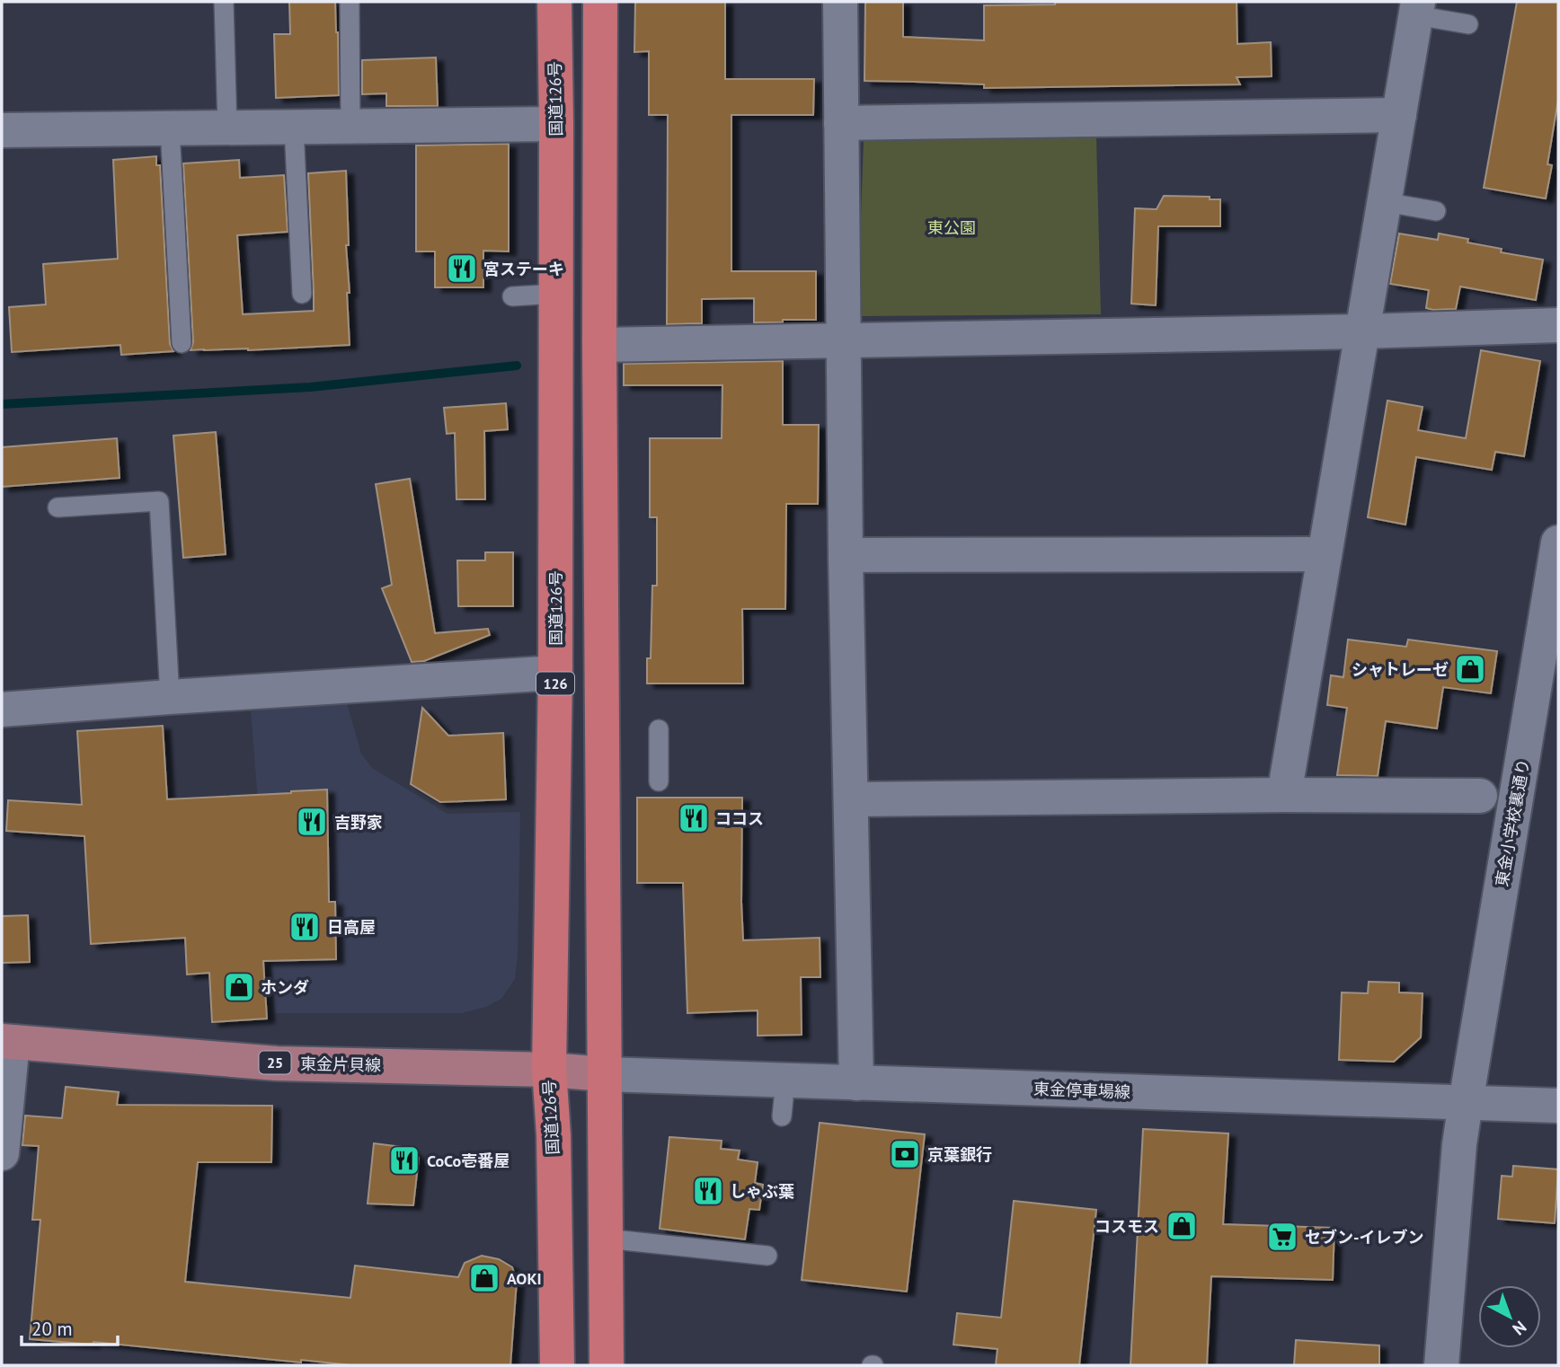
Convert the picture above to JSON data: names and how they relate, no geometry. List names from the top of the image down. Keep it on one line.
{"streets":{"highway":["国道126号","126"],"main road":["25","東金片貝線"],"street":["東金小学校裏通り","東金停車場線"]},"crossings":[["国道126号","東金片貝線"],["東金小学校裏通り","東金停車場線"],["東金片貝線","東金停車場線"]],"parks":["東公園"],"places":{"restaurant":["宮ステーキ","ココス","吉野家","日高屋","CoCo壱番屋","しゃぶ葉"],"shop":["シャトレーゼ","ホンダ","コスモス","AOKI"],"bank":["京葉銀行"],"supermarket":["セブン-イレブン"]},"scale_bar":"20 m","north":"bottom right"}
